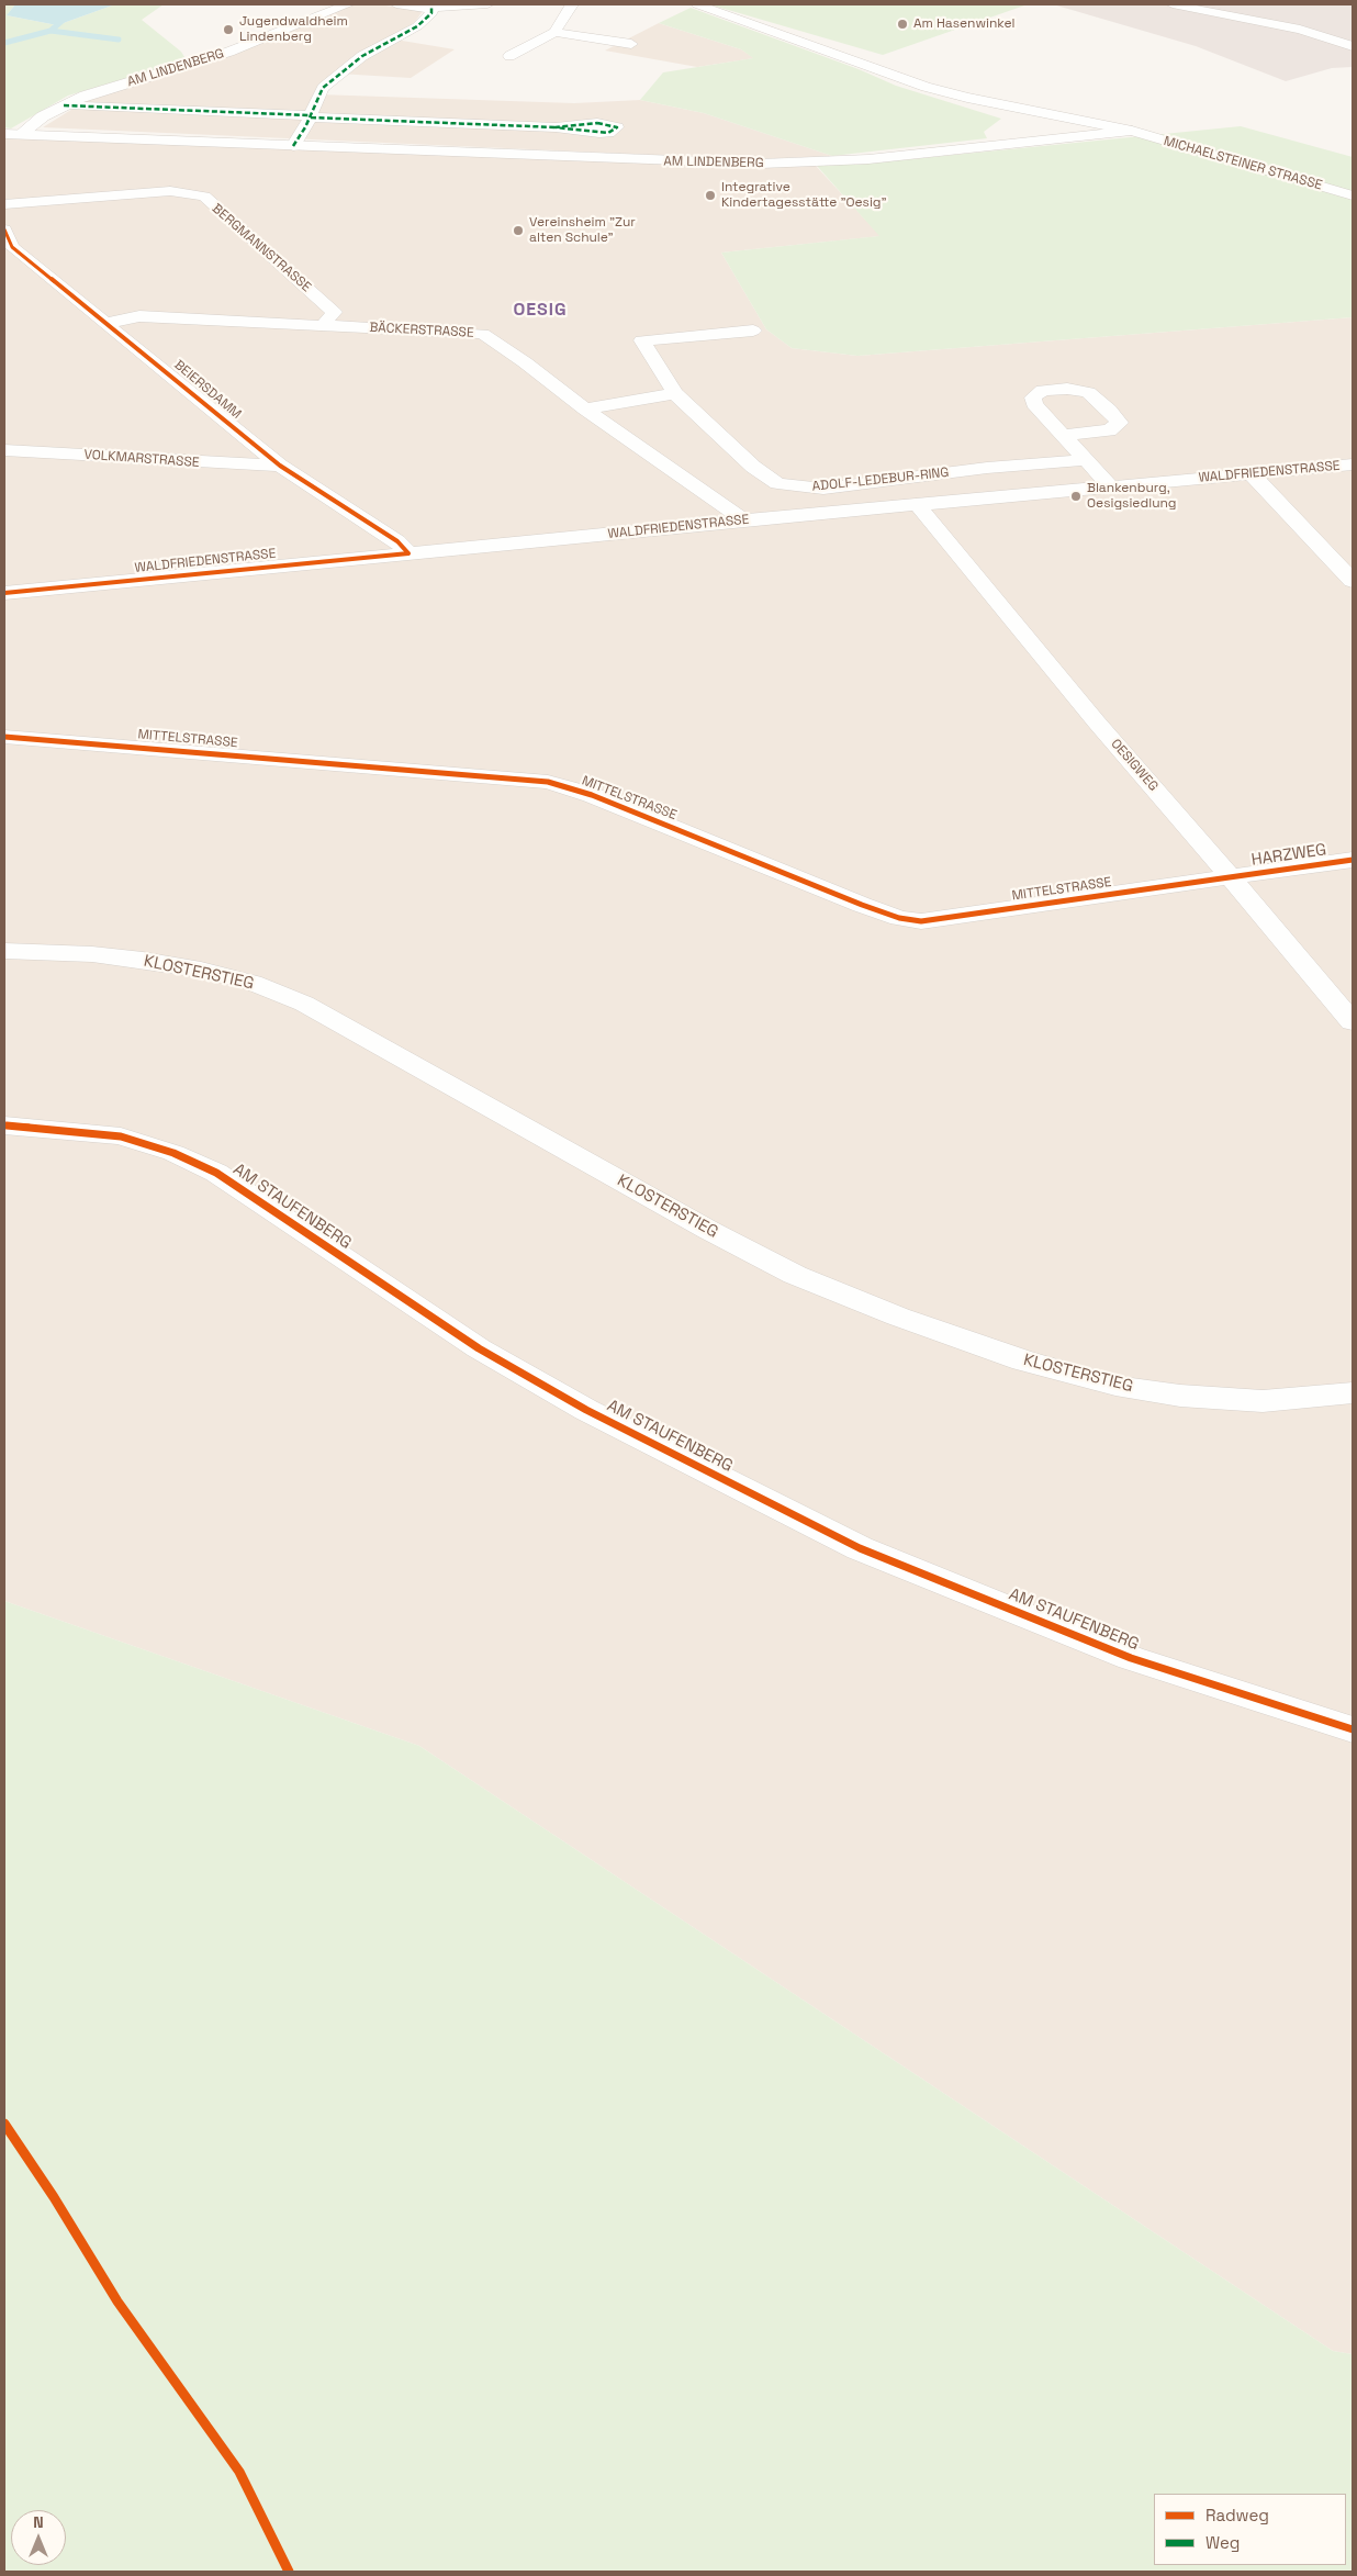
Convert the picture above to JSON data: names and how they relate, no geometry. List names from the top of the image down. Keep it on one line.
{"streets":{"street":["AM LINDENBERG","MICHAELSTEINER STRASSE","BERGMANNSTRASSE","BÄCKERSTRASSE","BEIERSDAMM","VOLKMARSTRASSE","WALDFRIEDENSTRASSE","ADOLF-LEDEBUR-RING","MITTELSTRASSE","OESIGWEG","HARZWEG","KLOSTERSTIEG","AM STAUFENBERG"]},"crossings":[["AM LINDENBERG","MICHAELSTEINER STRASSE"],["BERGMANNSTRASSE","BÄCKERSTRASSE"],["BÄCKERSTRASSE","BEIERSDAMM"],["BÄCKERSTRASSE","WALDFRIEDENSTRASSE"],["BEIERSDAMM","VOLKMARSTRASSE"],["BEIERSDAMM","WALDFRIEDENSTRASSE"],["WALDFRIEDENSTRASSE","OESIGWEG"],["MITTELSTRASSE","OESIGWEG"],["MITTELSTRASSE","HARZWEG"],["OESIGWEG","HARZWEG"]],"districts":["OESIG"],"places":["Am Hasenwinkel","Jugendwaldheim Lindenberg","Integrative Kindertagesstätte \"Oesig\"","Vereinsheim \"Zur alten Schule\"","Blankenburg, Oesigsiedlung"],"legend":["Radweg","Weg"],"north":"top"}
